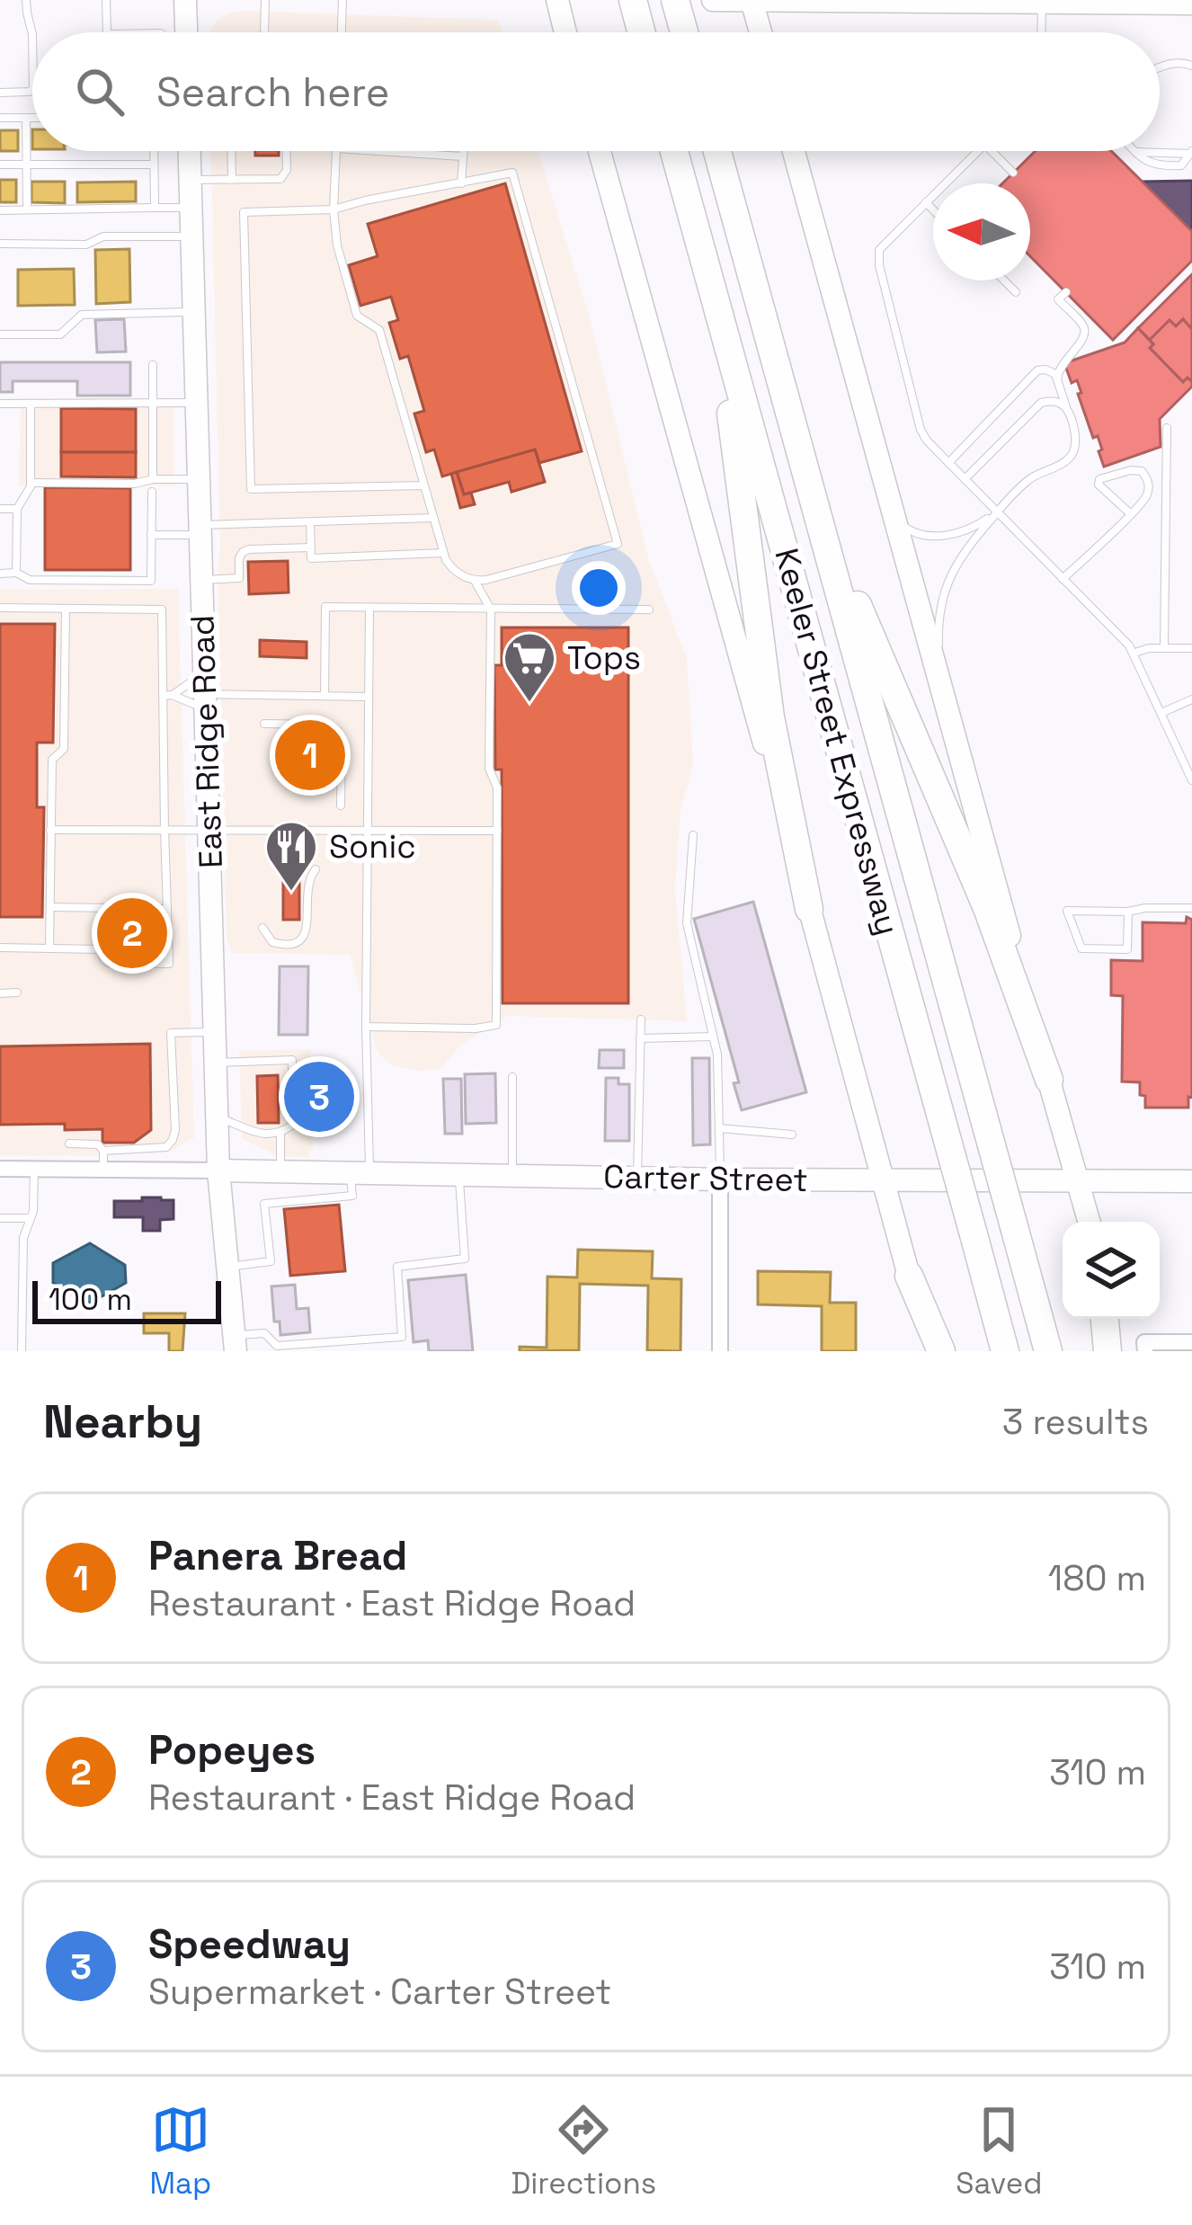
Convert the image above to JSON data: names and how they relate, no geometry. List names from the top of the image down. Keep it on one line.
{"streets":{"highway":["Keeler Street Expressway"],"main road":["East Ridge Road","Carter Street"]},"crossings":[["East Ridge Road","Carter Street"]],"places":{"supermarket":["Tops"],"restaurant":["Sonic"]},"scale_bar":"100 m","north":"left","page":{"search":"Search here","pins":["1","2","3"],"scale":"100 m","heading":["Nearby","3 results"],"list":[{"mark":"1","name":"Panera Bread","note":"Restaurant · East Ridge Road","value":"180 m"},{"mark":"2","name":"Popeyes","note":"Restaurant · East Ridge Road","value":"310 m"},{"mark":"3","name":"Speedway","note":"Supermarket · Carter Street","value":"310 m"}],"nav":["Map","Directions","Saved"]}}
